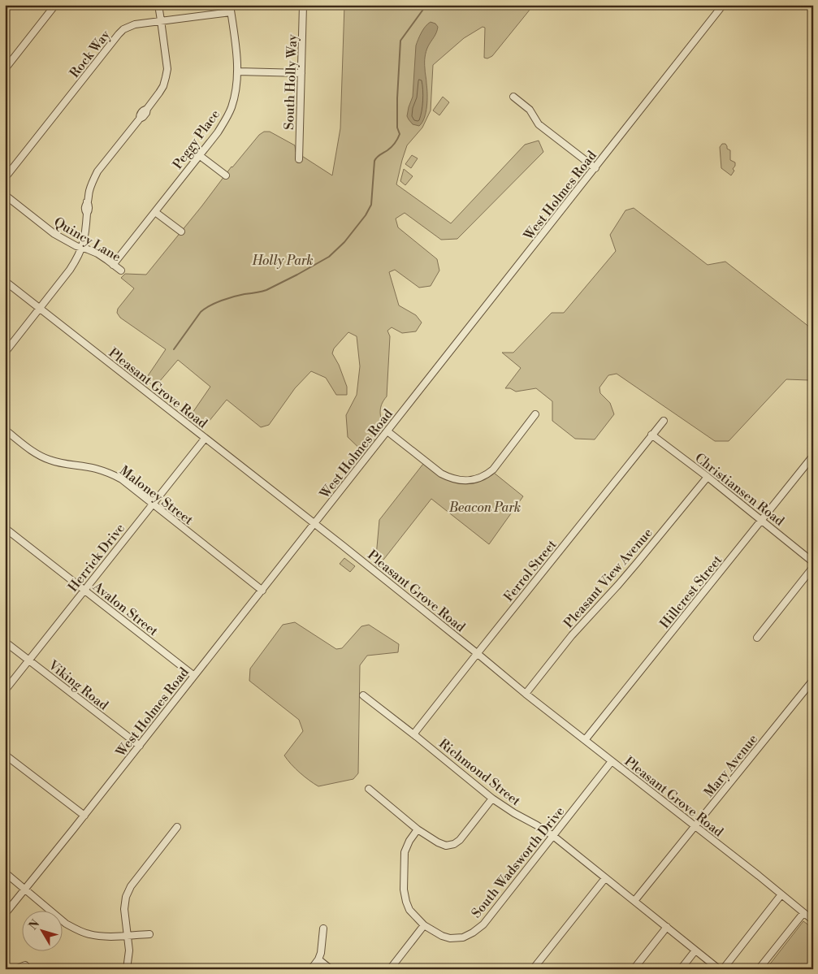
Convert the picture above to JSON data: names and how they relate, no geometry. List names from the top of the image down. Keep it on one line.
{"streets":{"street":["Rock Way","South Holly Way","Peggy Place","West Holmes Road","Quincy Lane","Pleasant Grove Road","Christiansen Road","Maloney Street","Herrick Drive","Ferrol Street","Pleasant View Avenue","Hillcrest Street","Avalon Street","Viking Road","Mary Avenue","Richmond Street","South Wadsworth Drive"]},"crossings":[["Rock Way","Peggy Place"],["Peggy Place","Quincy Lane"],["West Holmes Road","Pleasant Grove Road"],["West Holmes Road","Maloney Street"],["West Holmes Road","Avalon Street"],["West Holmes Road","Viking Road"],["Pleasant Grove Road","Herrick Drive"],["Pleasant Grove Road","Ferrol Street"],["Pleasant Grove Road","Pleasant View Avenue"],["Pleasant Grove Road","Hillcrest Street"],["Pleasant Grove Road","Mary Avenue"],["Pleasant Grove Road","South Wadsworth Drive"],["Christiansen Road","Ferrol Street"],["Christiansen Road","Pleasant View Avenue"],["Christiansen Road","Hillcrest Street"],["Maloney Street","Herrick Drive"],["Herrick Drive","Avalon Street"],["Herrick Drive","Viking Road"],["Ferrol Street","Richmond Street"],["Mary Avenue","Richmond Street"],["Richmond Street","South Wadsworth Drive"]],"parks":["Holly Park","Beacon Park"],"north":"top left"}
